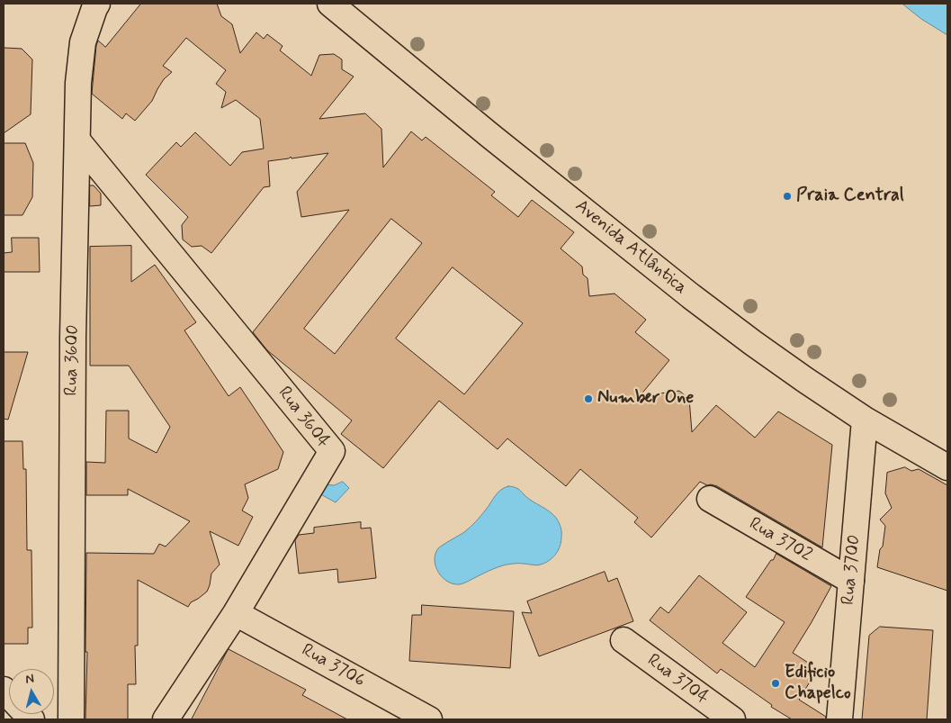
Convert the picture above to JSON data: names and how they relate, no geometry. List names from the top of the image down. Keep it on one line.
{"streets":{"street":["Avenida Atlântica","Rua 3600","Rua 3604","Rua 3702","Rua 3700","Rua 3706","Rua 3704"]},"crossings":[["Avenida Atlântica","Rua 3700"],["Rua 3600","Rua 3604"],["Rua 3604","Rua 3706"],["Rua 3702","Rua 3700"]],"places":["Praia Central","Number One","Edificio Chapelco"],"north":"top"}
